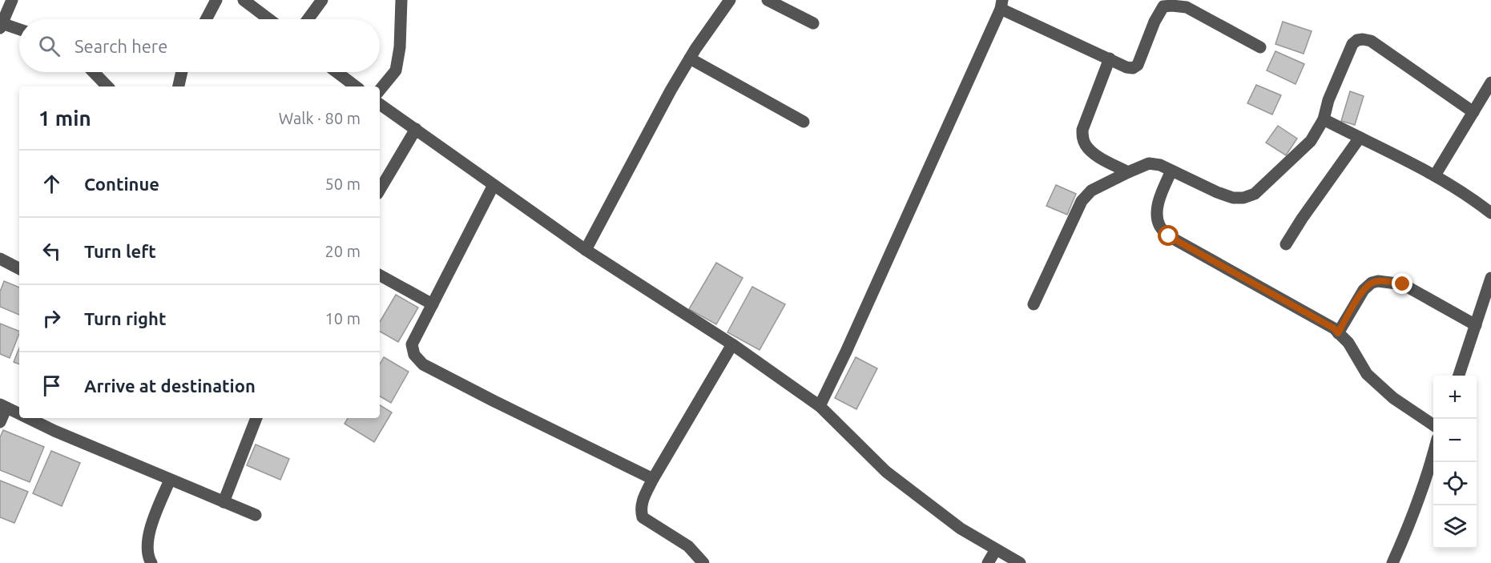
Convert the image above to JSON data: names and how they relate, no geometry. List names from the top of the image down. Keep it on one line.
{"page":{"search":"Search here","heading":["1 min","Walk · 80 m"],"list":[["Continue","50 m"],["Turn left","20 m"],["Turn right","10 m"],"Arrive at destination"],"map_buttons":["+","−"]}}
